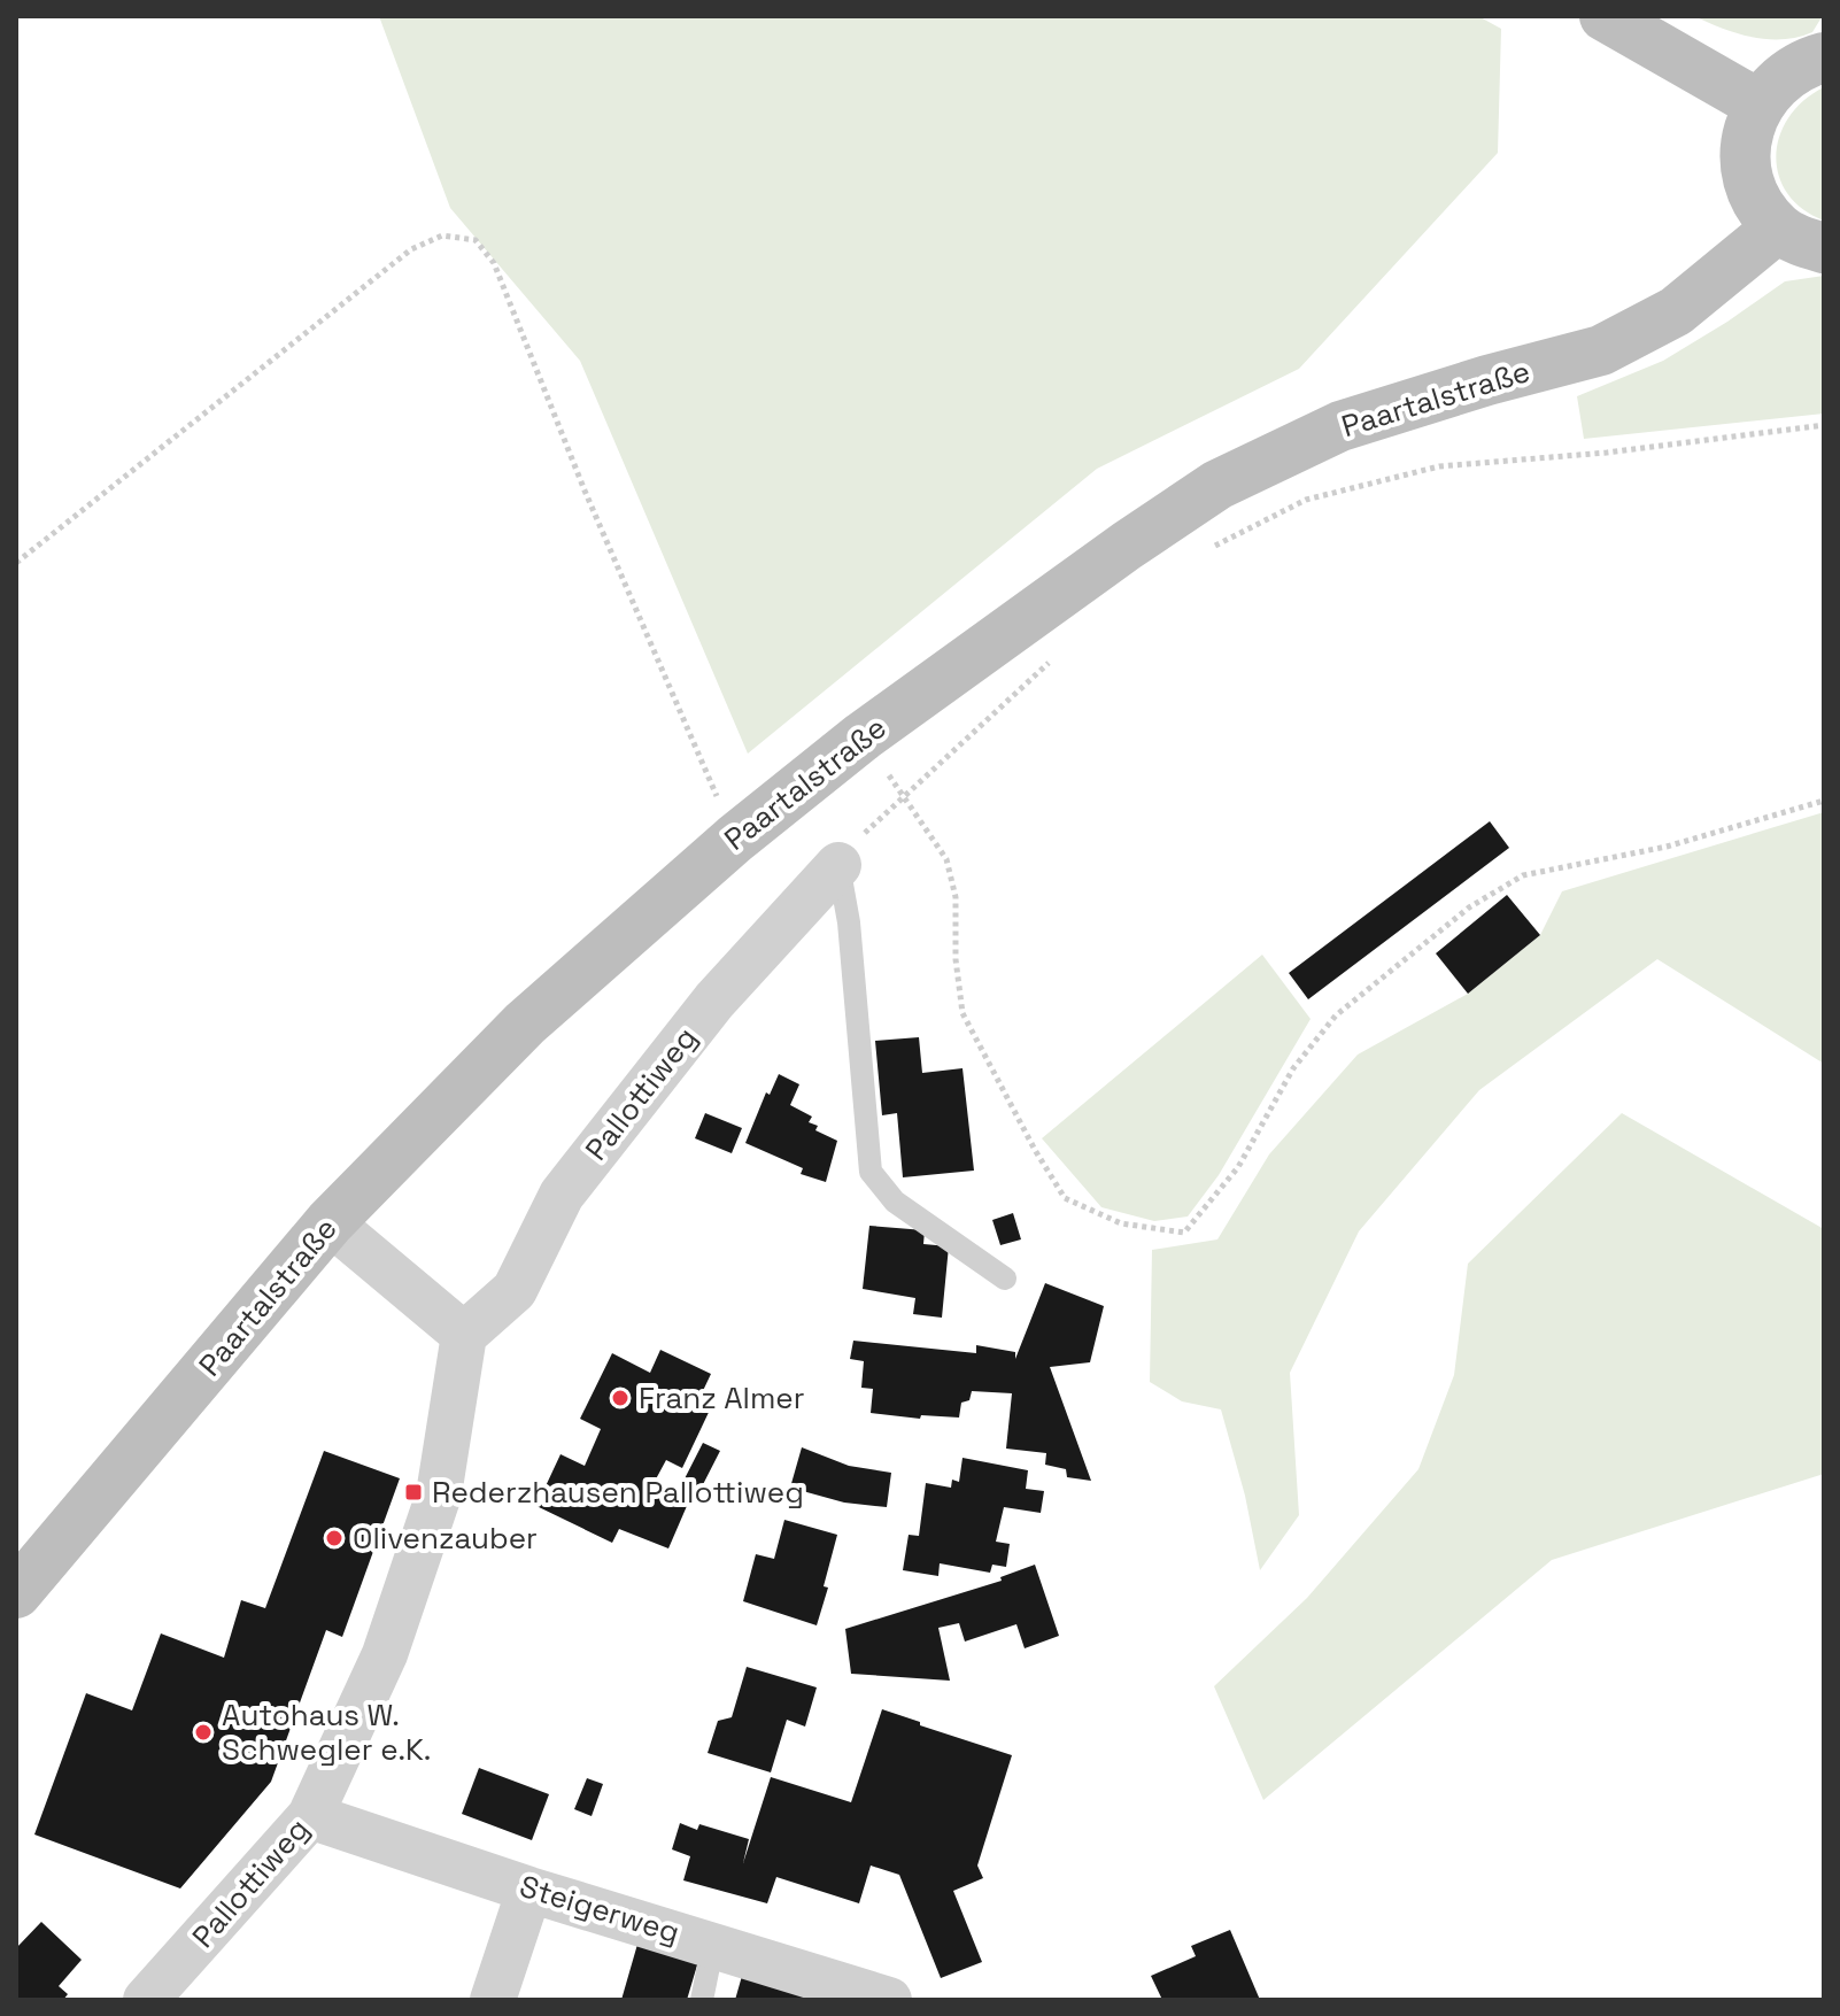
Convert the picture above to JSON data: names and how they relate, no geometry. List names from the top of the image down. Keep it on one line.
{"streets":{"main road":["Paartalstraße"],"street":["Pallottiweg","Steigerweg"]},"crossings":[["Pallottiweg","Steigerweg"]],"places":{"other":["Franz Almer","Olivenzauber","Autohaus W. Schwegler e.K."],"transit":["Rederzhausen Pallottiweg"]}}
